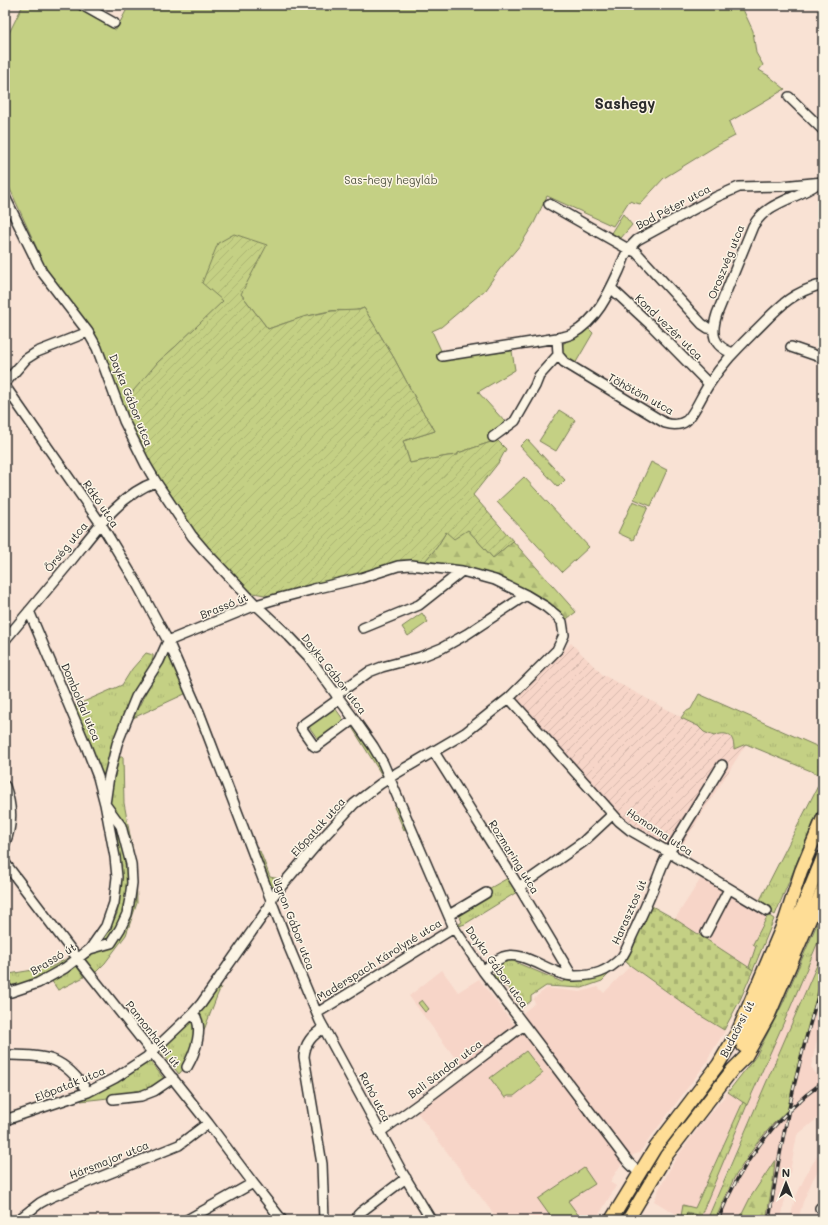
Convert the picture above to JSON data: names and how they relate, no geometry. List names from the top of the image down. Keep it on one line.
{"streets":{"main road":["Budaörsi út"],"street":["Bod Péter utca","Oroszvég utca","Kond vezér utca","Töhötöm utca","Dayka Gábor utca","Rákó utca","Őrség utca","Brassó út","Domboldal utca","Előpatak utca","Homonna utca","Rozmaring utca","Harasztos út","Ugron Gábor utca","Maderspach Károlyné utca","Pannonhalmi út","Bali Sándor utca","Rahó utca","Hársmajor utca"]},"crossings":[["Bod Péter utca","Oroszvég utca"],["Bod Péter utca","Kond vezér utca"],["Kond vezér utca","Töhötöm utca"],["Dayka Gábor utca","Őrség utca"],["Dayka Gábor utca","Brassó út"],["Dayka Gábor utca","Előpatak utca"],["Dayka Gábor utca","Harasztos út"],["Dayka Gábor utca","Maderspach Károlyné utca"],["Dayka Gábor utca","Budaörsi út"],["Dayka Gábor utca","Bali Sándor utca"],["Rákó utca","Őrség utca"],["Rákó utca","Brassó út"],["Rákó utca","Ugron Gábor utca"],["Őrség utca","Domboldal utca"],["Brassó út","Domboldal utca"],["Brassó út","Előpatak utca"],["Brassó út","Ugron Gábor utca"],["Brassó út","Pannonhalmi út"],["Előpatak utca","Homonna utca"],["Előpatak utca","Rozmaring utca"],["Előpatak utca","Ugron Gábor utca"],["Előpatak utca","Pannonhalmi út"],["Homonna utca","Harasztos út"],["Rozmaring utca","Harasztos út"],["Ugron Gábor utca","Maderspach Károlyné utca"],["Ugron Gábor utca","Rahó utca"],["Pannonhalmi út","Hársmajor utca"],["Bali Sándor utca","Rahó utca"]],"districts":["Sashegy"],"parks":["Sas-hegy hegyláb"],"north":"top"}
